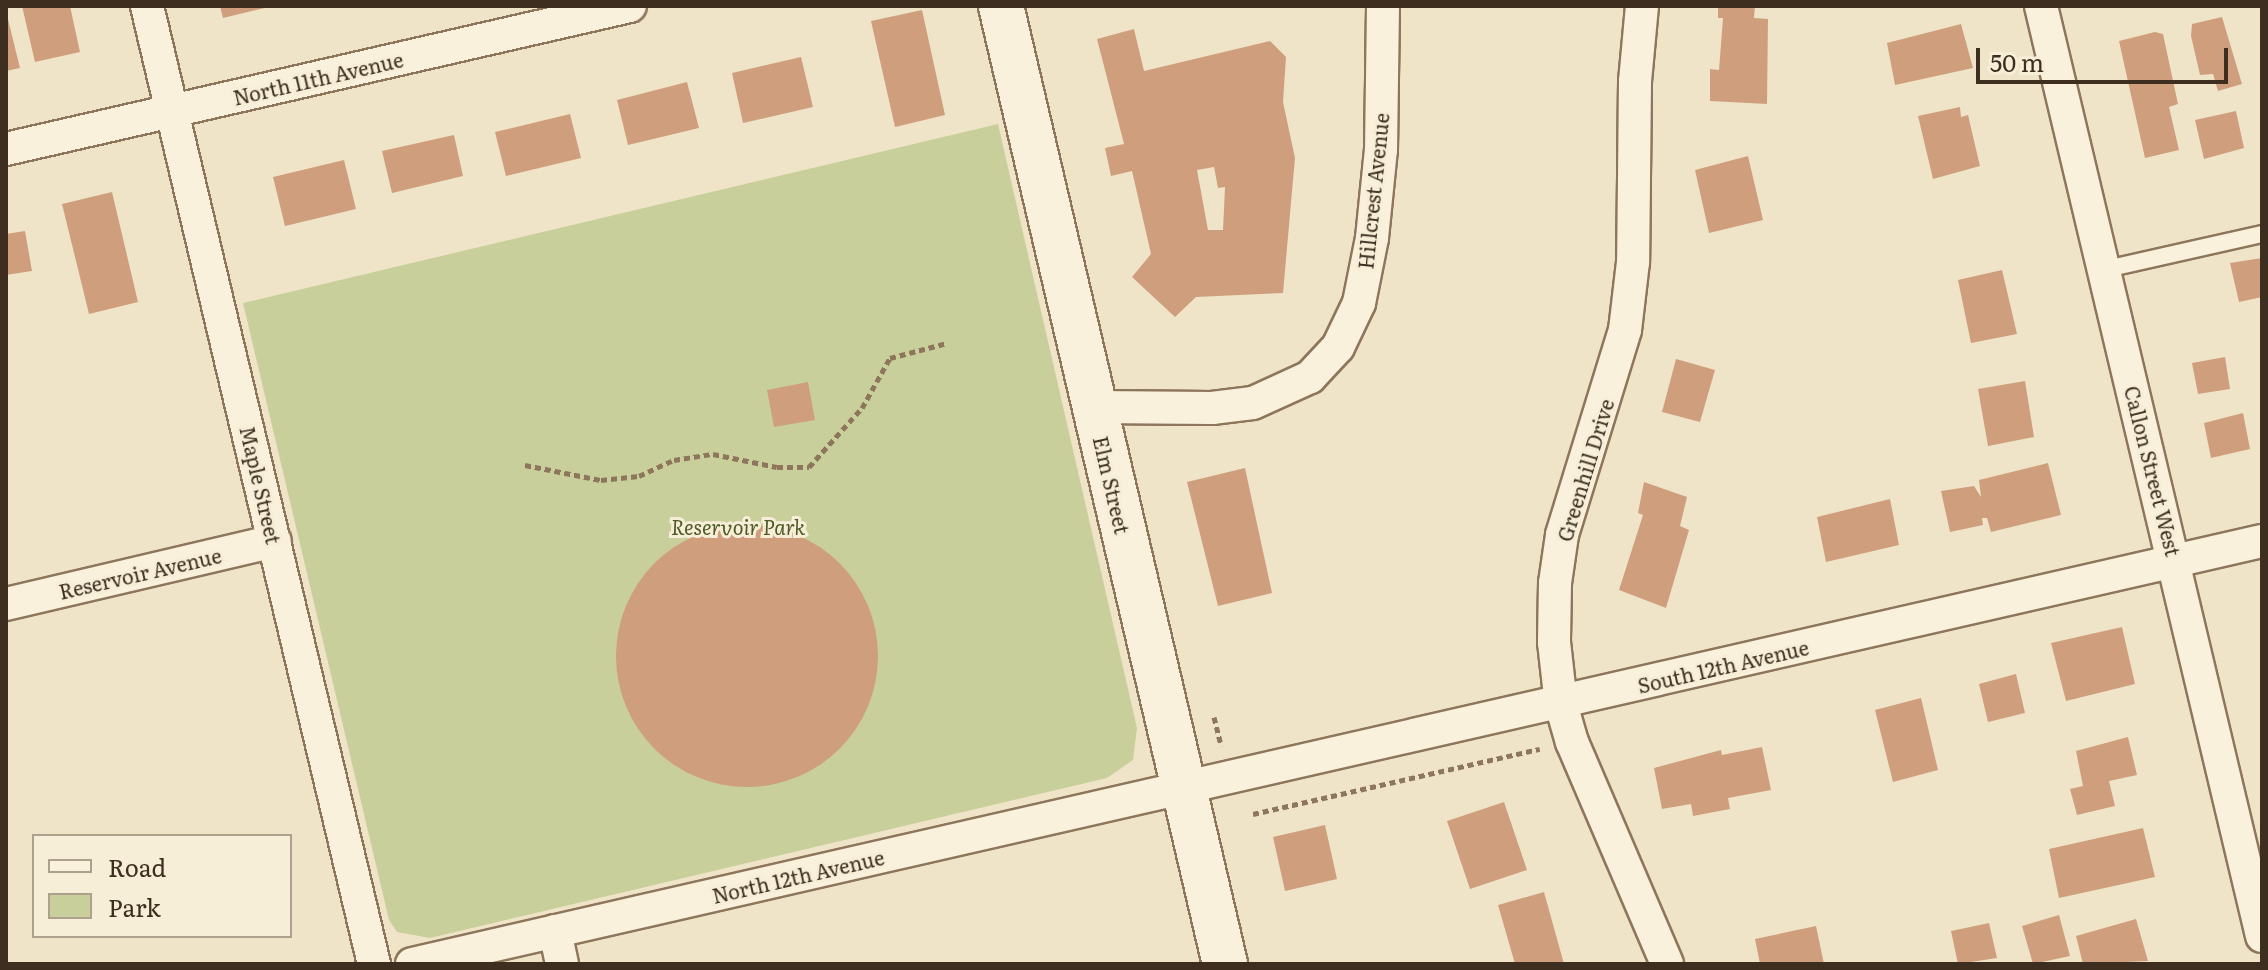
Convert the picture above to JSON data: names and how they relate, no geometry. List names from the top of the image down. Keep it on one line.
{"streets":{"street":["North 11th Avenue","Hillcrest Avenue","Greenhill Drive","Callon Street West","Maple Street","Elm Street","Reservoir Avenue","South 12th Avenue","North 12th Avenue"]},"crossings":[["North 11th Avenue","Maple Street"],["Hillcrest Avenue","Elm Street"],["Greenhill Drive","South 12th Avenue"],["Callon Street West","South 12th Avenue"],["Maple Street","Reservoir Avenue"],["Elm Street","South 12th Avenue"],["Elm Street","North 12th Avenue"],["South 12th Avenue","North 12th Avenue"]],"parks":["Reservoir Park"],"legend":["Road","Park"],"scale_bar":"50 m"}
